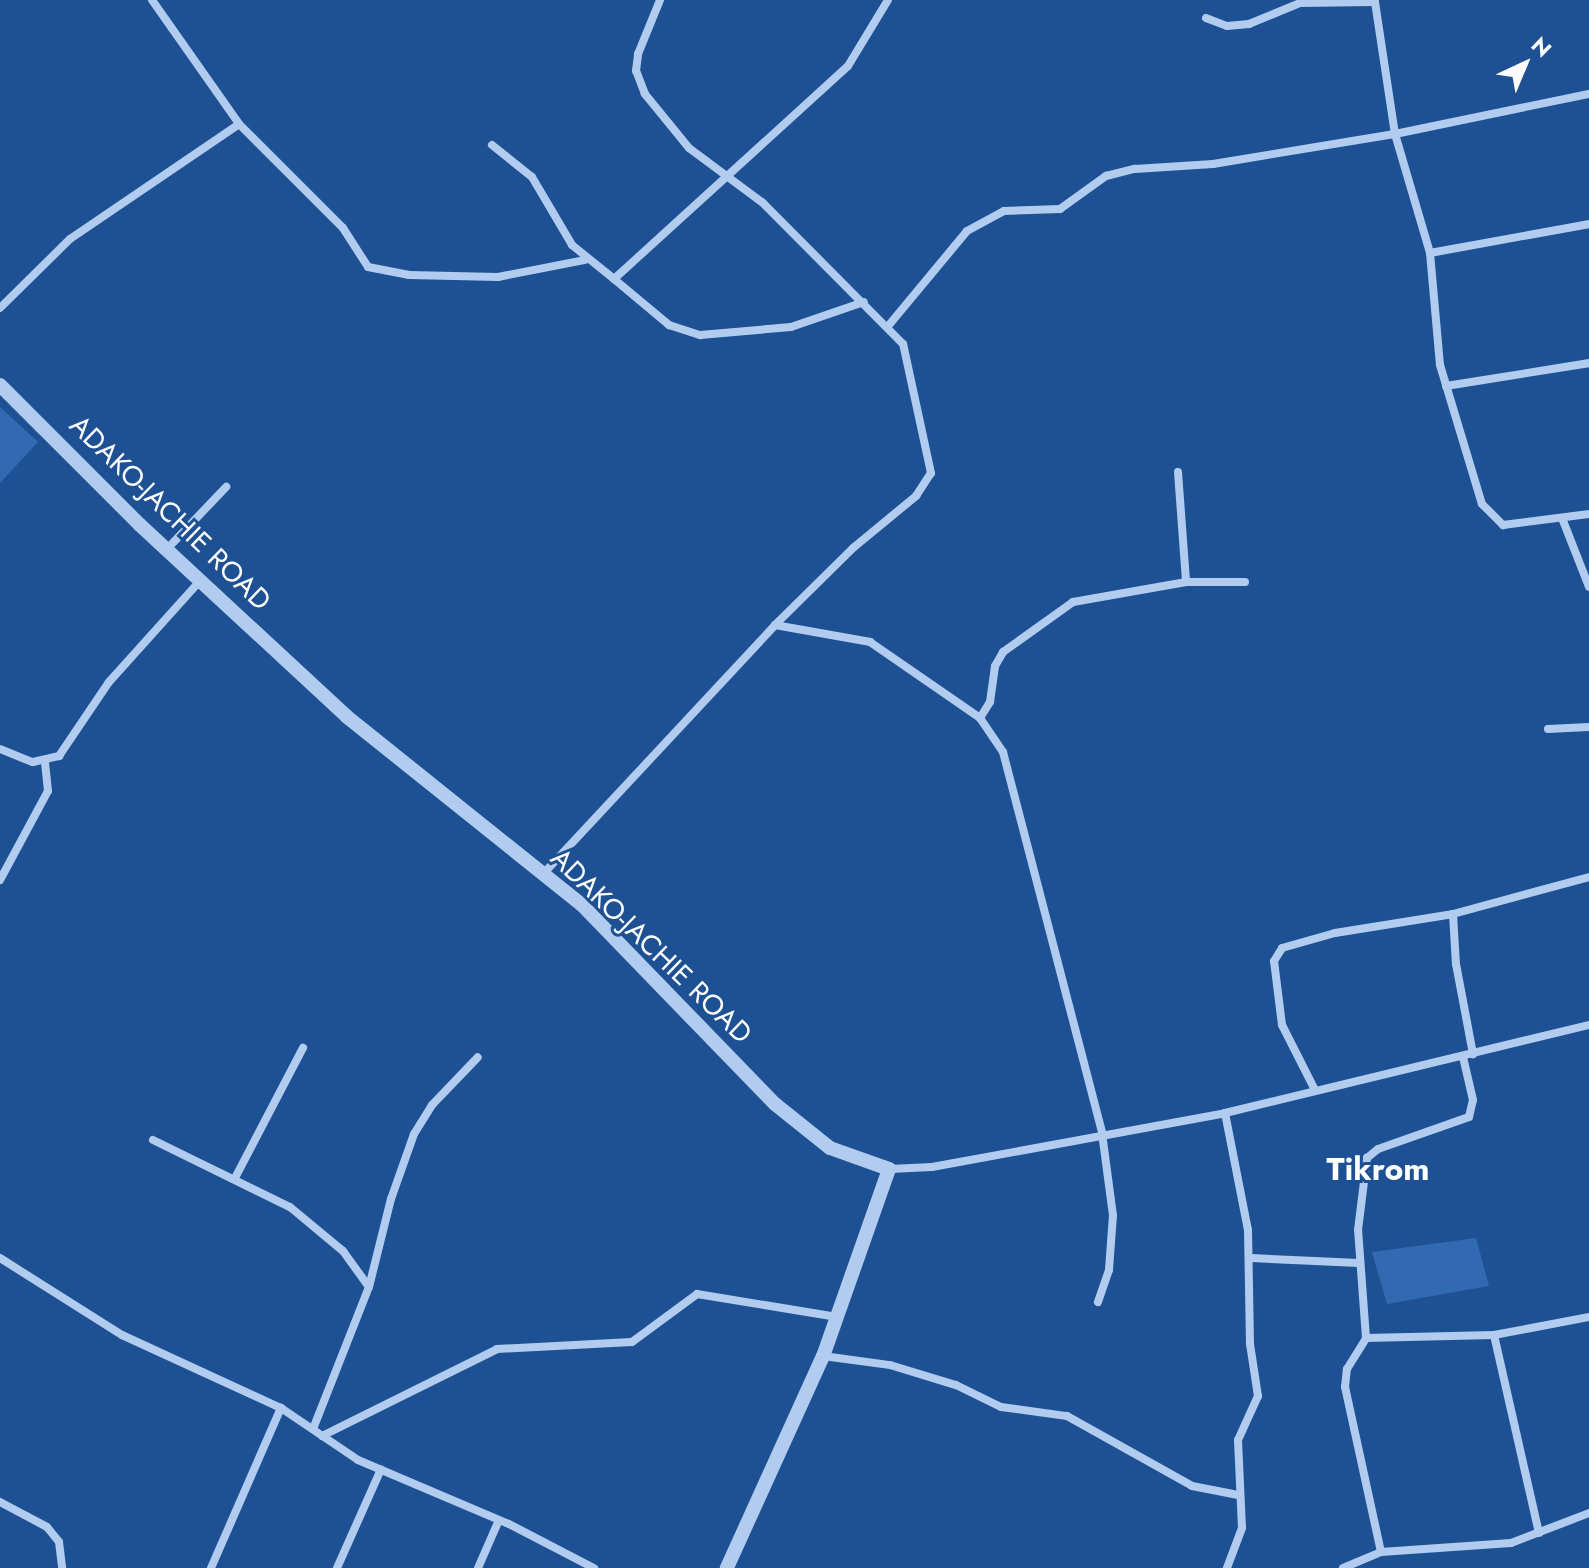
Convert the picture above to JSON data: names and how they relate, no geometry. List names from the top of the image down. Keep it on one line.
{"streets":{"street":["ADAKO-JACHIE ROAD"]},"districts":["Tikrom"],"north":"top right"}
